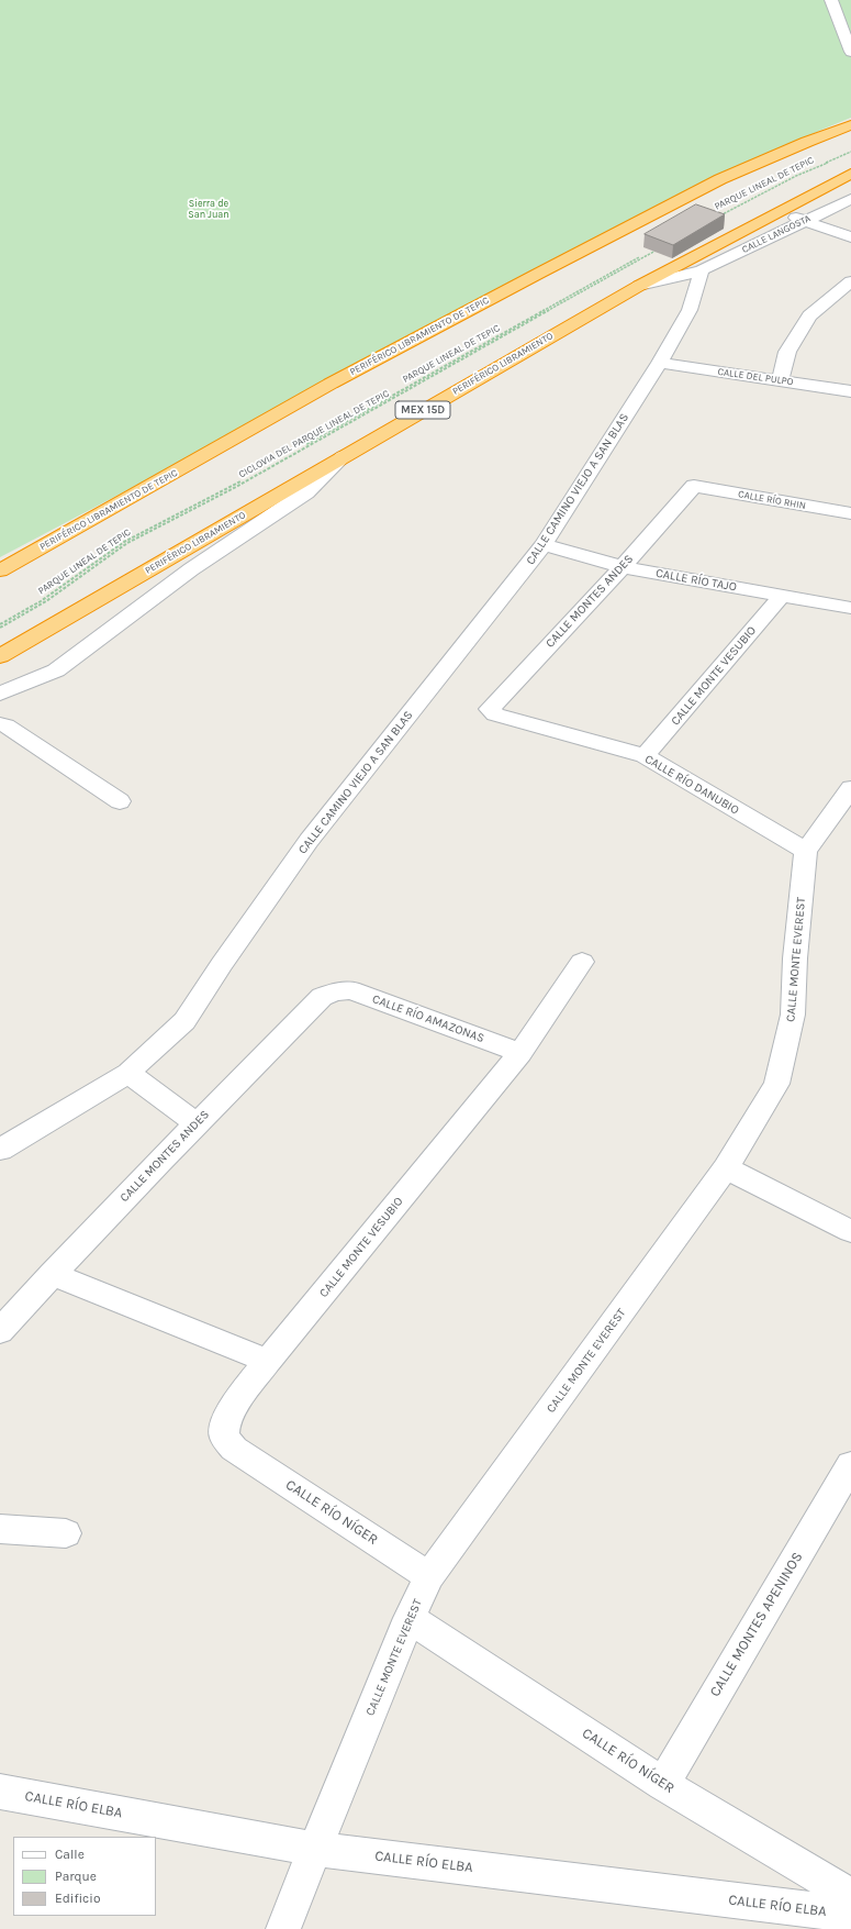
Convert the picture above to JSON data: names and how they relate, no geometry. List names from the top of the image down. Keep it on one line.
{"streets":{"highway":["PERIFÉRICO LIBRAMIENTO DE TEPIC","PERIFÉRICO LIBRAMIENTO","MEX 15D"],"street":["CALLE LANGOSTA","CALLE DEL PULPO","CALLE CAMINO VIEJO A SAN BLAS","CALLE RÍO RHIN","CALLE RÍO TAJO","CALLE MONTES ANDES","CALLE MONTE VESUBIO","CALLE RÍO DANUBIO","CALLE MONTE EVEREST","CALLE RÍO AMAZONAS","CALLE RÍO NÍGER","CALLE MONTES APENINOS","CALLE RÍO ELBA"],"path":["CICLOVIA DEL PARQUE LINEAL DE TEPIC"]},"crossings":[["CALLE LANGOSTA","PERIFÉRICO LIBRAMIENTO"],["CALLE DEL PULPO","CALLE CAMINO VIEJO A SAN BLAS"],["CALLE CAMINO VIEJO A SAN BLAS","CALLE RÍO TAJO"],["CALLE RÍO RHIN","CALLE MONTES ANDES"],["CALLE RÍO TAJO","CALLE MONTES ANDES"],["CALLE RÍO TAJO","CALLE MONTE VESUBIO"],["CALLE MONTES ANDES","CALLE RÍO DANUBIO"],["CALLE MONTES ANDES","CALLE RÍO AMAZONAS"],["CALLE MONTE VESUBIO","CALLE RÍO DANUBIO"],["CALLE MONTE VESUBIO","CALLE RÍO AMAZONAS"],["CALLE MONTE VESUBIO","CALLE RÍO NÍGER"],["CALLE RÍO DANUBIO","CALLE MONTE EVEREST"],["CALLE MONTE EVEREST","CALLE RÍO NÍGER"],["CALLE MONTE EVEREST","CALLE RÍO ELBA"],["CALLE RÍO NÍGER","CALLE MONTES APENINOS"]],"parks":["Sierra de San Juan"],"legend":["Calle","Parque","Edificio"]}
